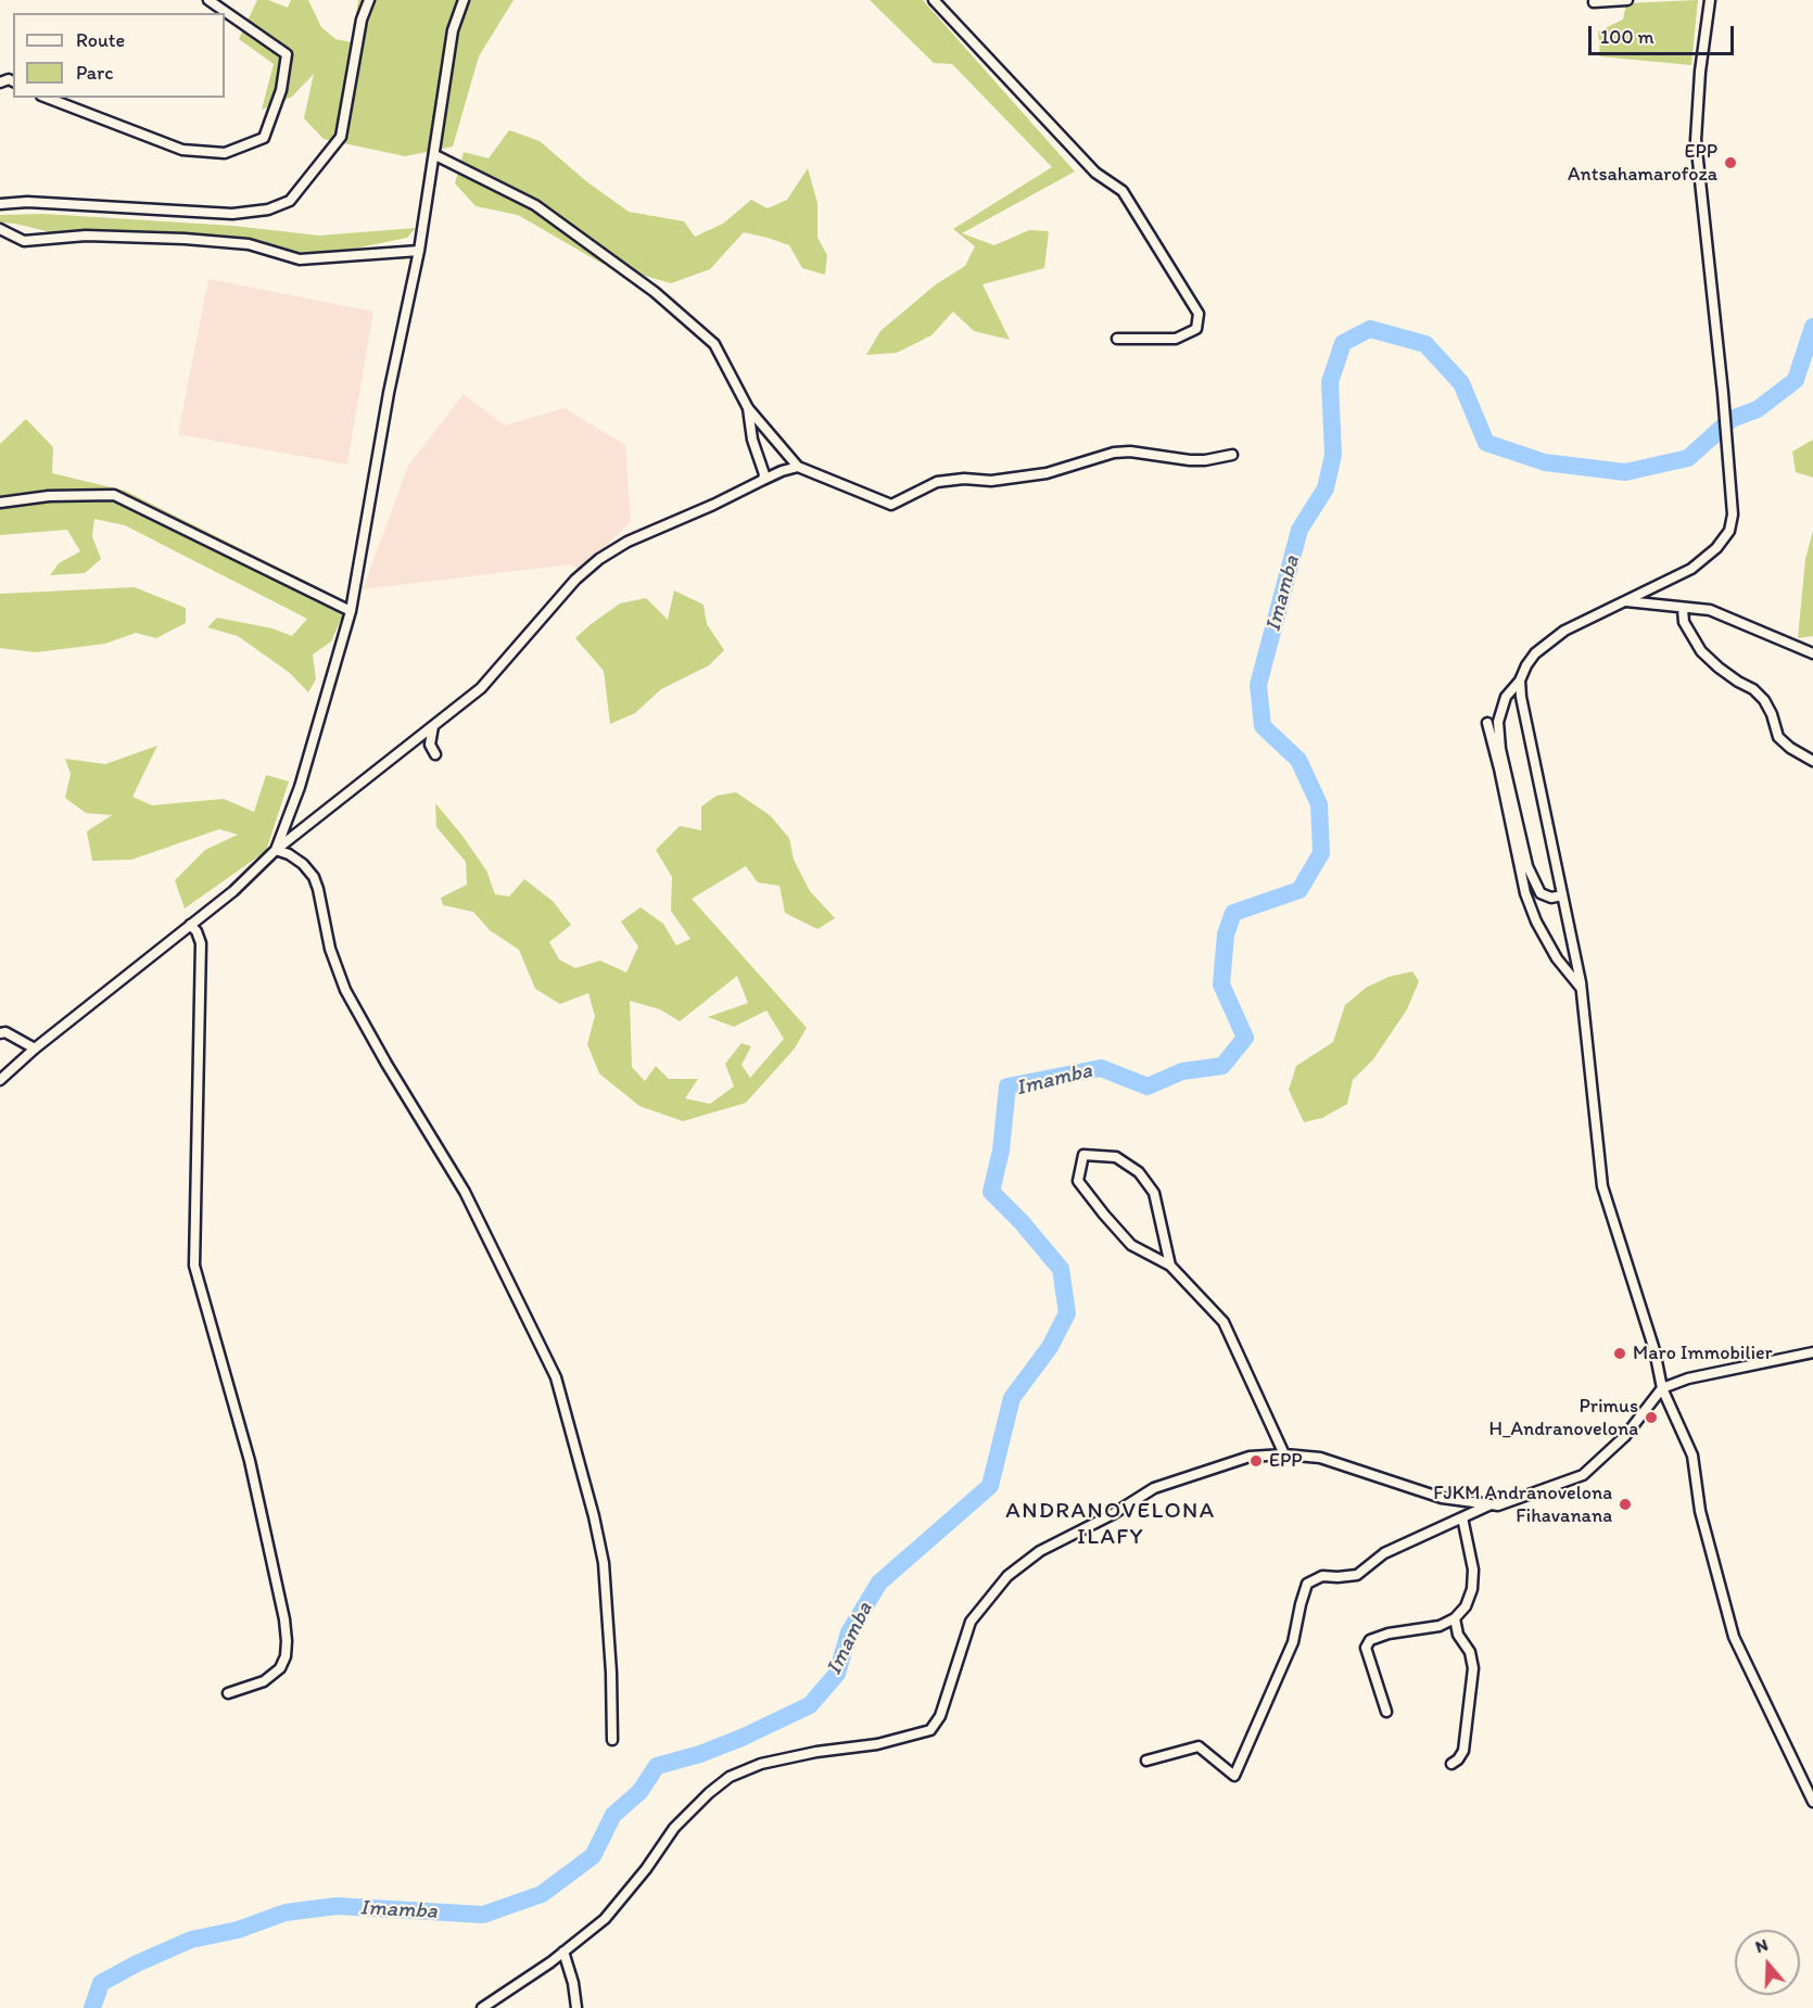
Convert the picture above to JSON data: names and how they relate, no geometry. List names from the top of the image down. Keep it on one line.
{"districts":["ANDRANOVELONA ILAFY"],"water":["Imamba"],"places":["EPP Antsahamarofoza","Maro Immobilier","Primus H_Andranovelona","EPP","FJKM Andranovelona Fihavanana"],"legend":["Route","Parc"],"scale_bar":"100 m","north":"top"}
